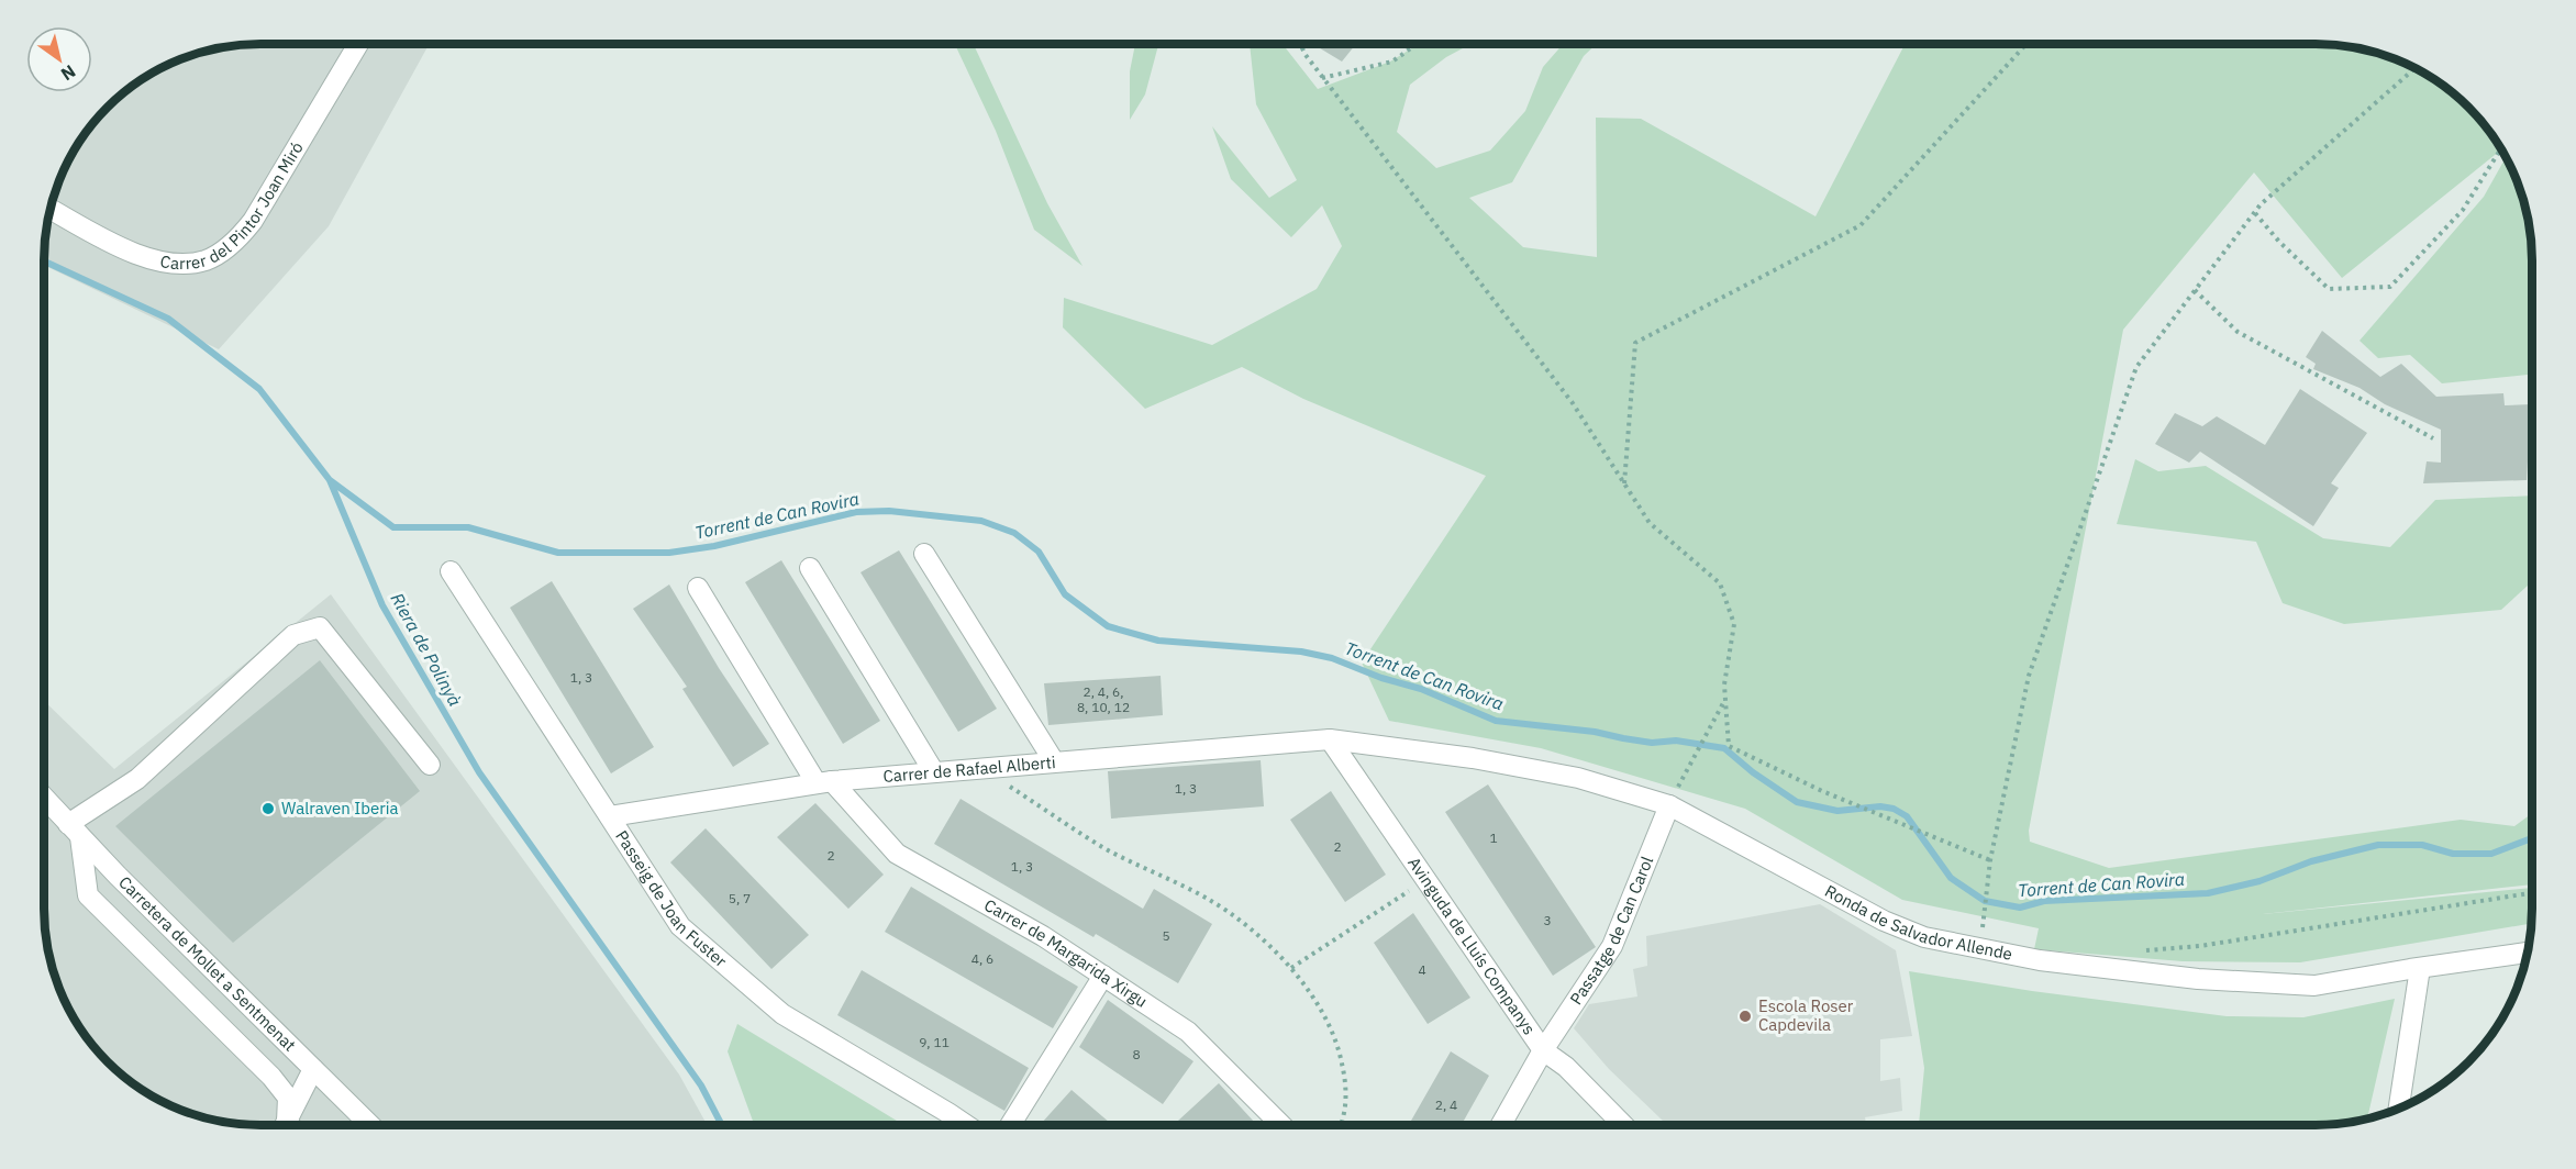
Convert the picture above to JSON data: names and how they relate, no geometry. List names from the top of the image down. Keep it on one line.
{"streets":{"street":["Carrer del Pintor Joan Miró","Carrer de Rafael Alberti","Passeig de Joan Fuster","Ronda de Salvador Allende","Passatge de Can Carol","Avinguda de Lluís Companys","Carrer de Margarida Xirgu","Carretera de Mollet a Sentmenat"]},"crossings":[["Carrer de Rafael Alberti","Passeig de Joan Fuster"],["Carrer de Rafael Alberti","Ronda de Salvador Allende"],["Carrer de Rafael Alberti","Avinguda de Lluís Companys"],["Carrer de Rafael Alberti","Carrer de Margarida Xirgu"],["Ronda de Salvador Allende","Passatge de Can Carol"],["Ronda de Salvador Allende","Avinguda de Lluís Companys"],["Passatge de Can Carol","Avinguda de Lluís Companys"]],"water":["Torrent de Can Rovira","Riera de Polinyà"],"places":["Walraven Iberia","Escola Roser Capdevila"],"house_numbers":["1, 3","2, 4, 6, 8, 10, 12","1, 3","1","2","2","1, 3","5, 7","3","5","4, 6","4","9, 11","8","2, 4"],"north":"bottom right"}
